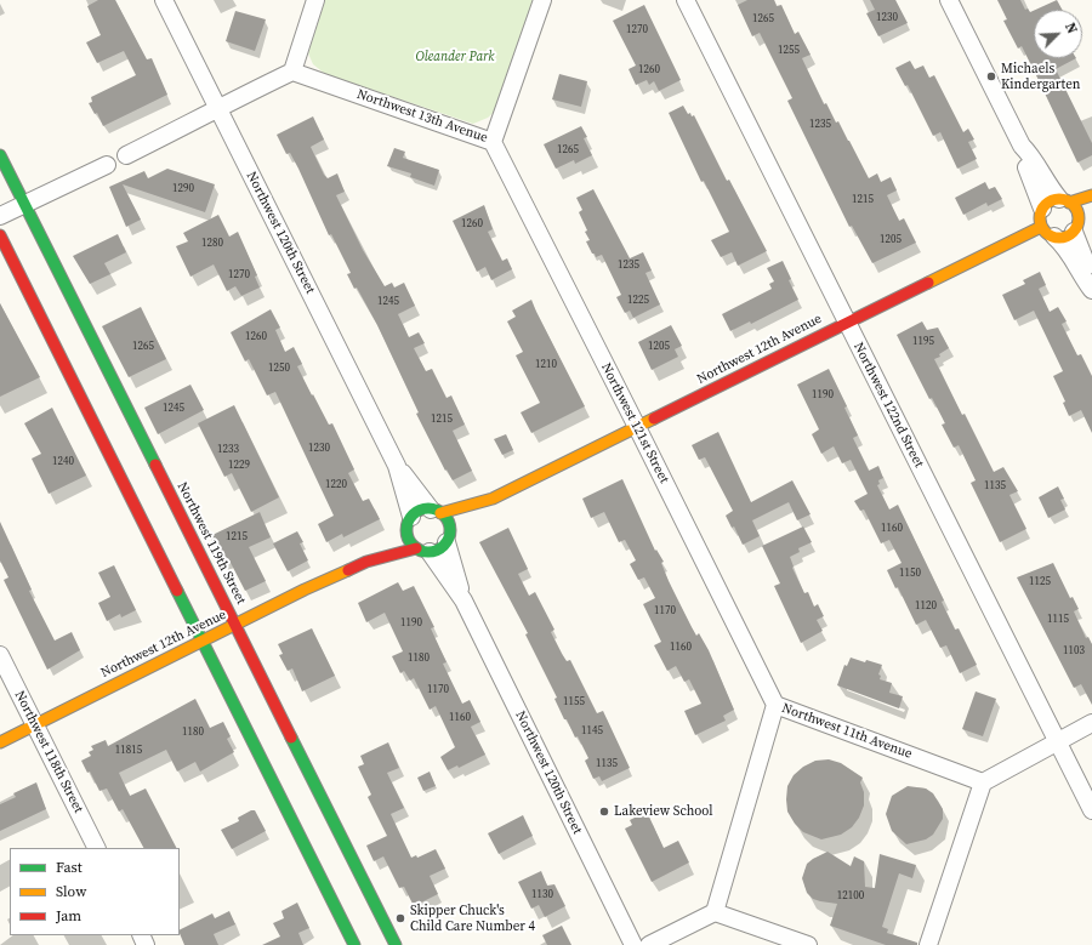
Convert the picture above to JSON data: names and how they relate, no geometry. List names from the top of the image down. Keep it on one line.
{"streets":{"main road":["Northwest 12th Avenue","Northwest 119th Street"],"street":["Northwest 13th Avenue","Northwest 120th Street","Northwest 122nd Street","Northwest 121st Street","Northwest 11th Avenue","Northwest 118th Street"]},"crossings":[["Northwest 13th Avenue","Northwest 121st Street"],["Northwest 120th Street","Northwest 12th Avenue"],["Northwest 12th Avenue","Northwest 122nd Street"],["Northwest 12th Avenue","Northwest 121st Street"],["Northwest 12th Avenue","Northwest 119th Street"],["Northwest 12th Avenue","Northwest 118th Street"],["Northwest 121st Street","Northwest 11th Avenue"]],"parks":["Oleander Park"],"places":["Michaels Kindergarten","Lakeview School","Skipper Chuck's Child Care Number 4"],"house_numbers":["1230","1265","1270","1255","1260","1235","1265","1290","1215","1260","1205","1280","1235","1270","1225","1245","1260","1195","1265","1205","1210","1250","1190","1245","1215","1230","1233","1240","1229","1220","1135","1160","1215","1150","1125","1120","1170","1115","1190","1160","1103","1180","1170","1155","1160","1145","1180","11815","1135","1130","12100"],"legend":["Fast","Slow","Jam"],"north":"top right"}
